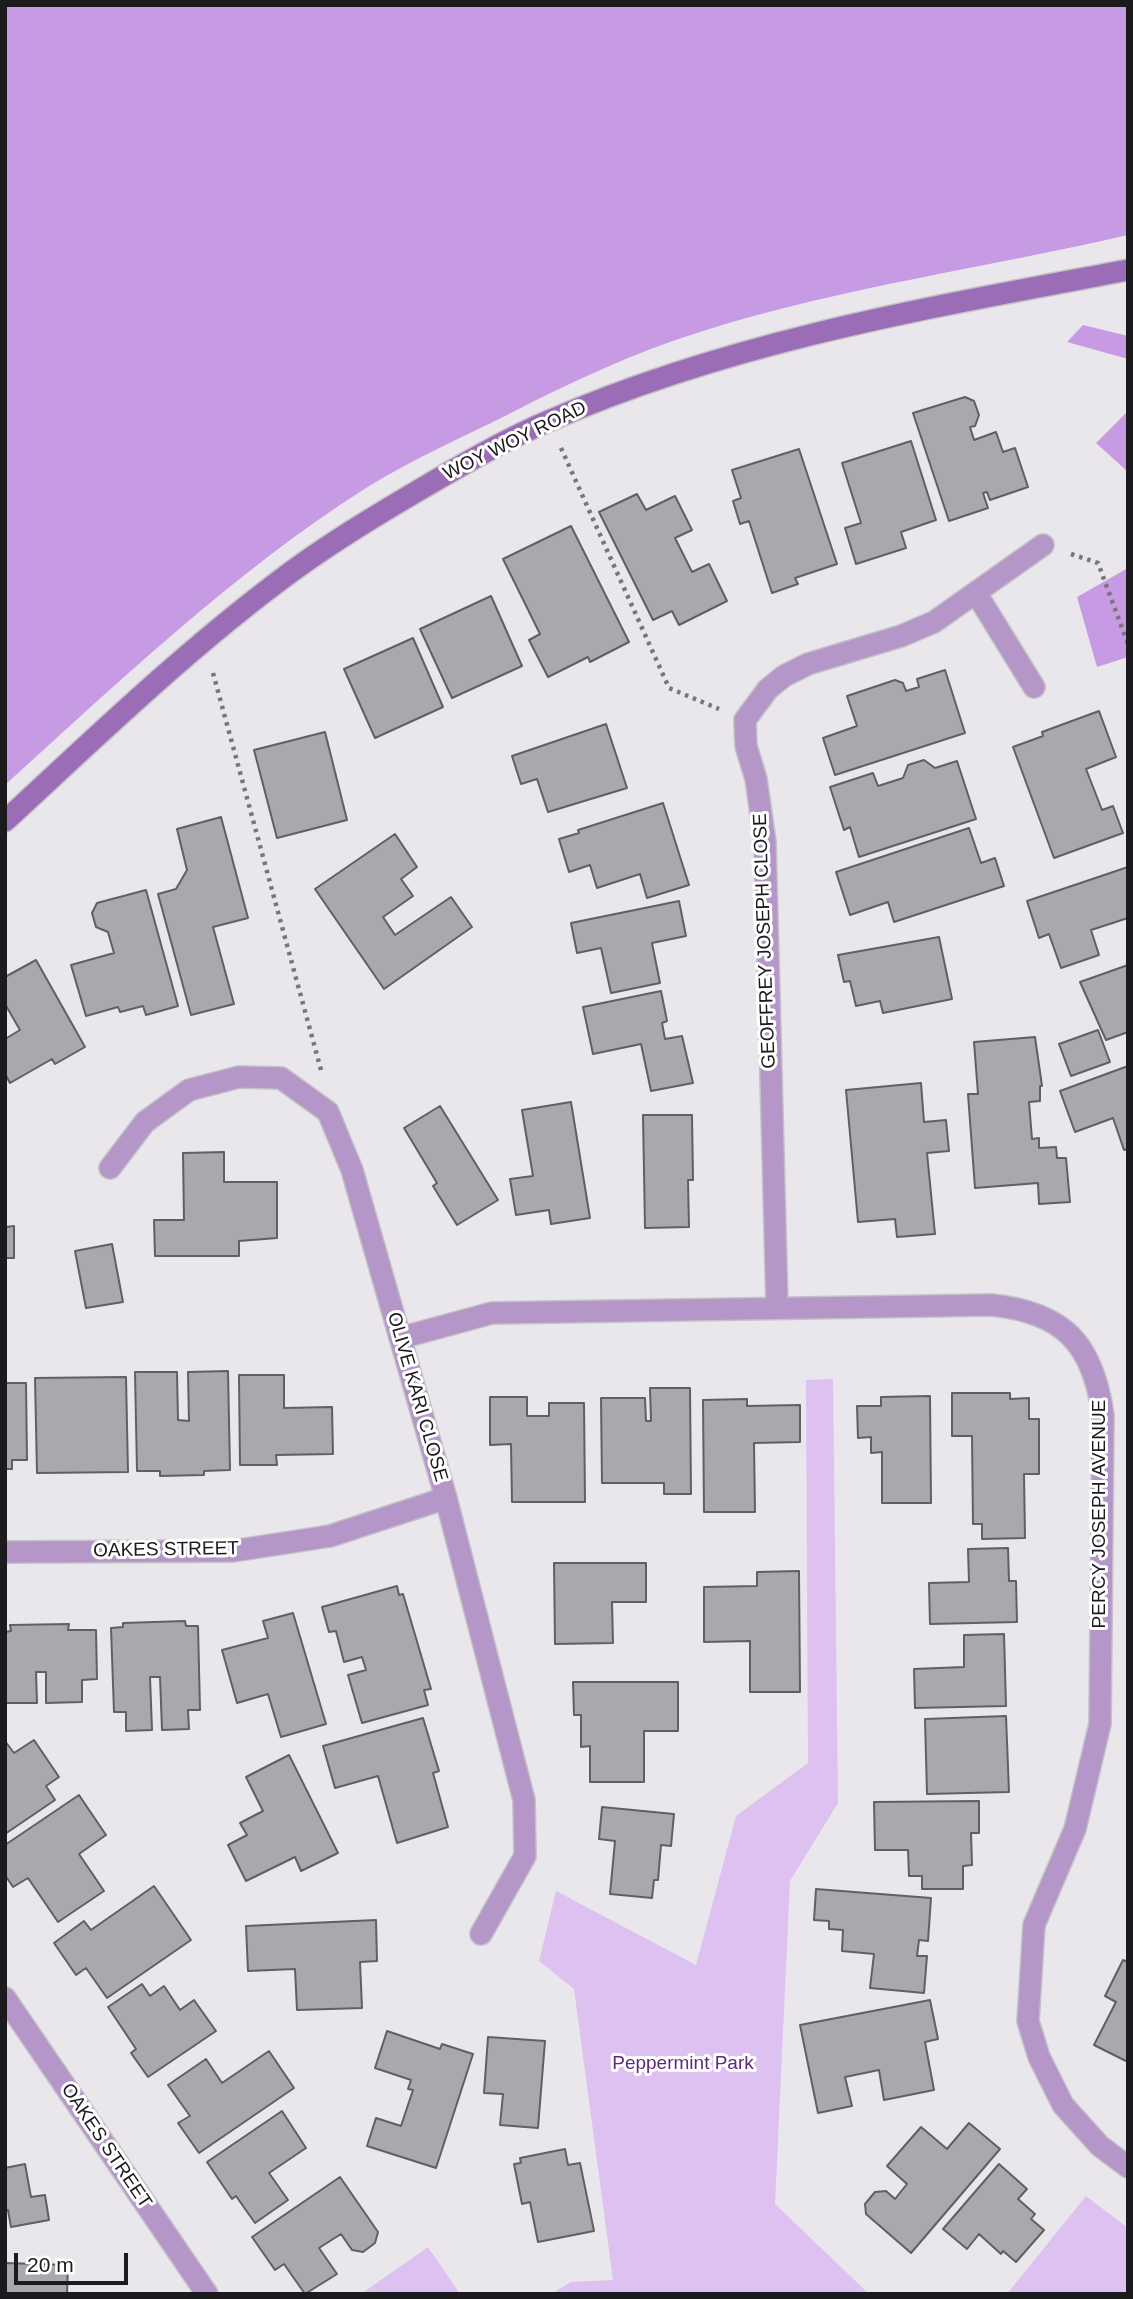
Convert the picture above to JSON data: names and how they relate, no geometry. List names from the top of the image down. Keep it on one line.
{"streets":{"main road":["WOY WOY ROAD"],"street":["GEOFFREY JOSEPH CLOSE","OLIVE KARI CLOSE","PERCY JOSEPH AVENUE","OAKES STREET"]},"crossings":[["GEOFFREY JOSEPH CLOSE","PERCY JOSEPH AVENUE"],["OLIVE KARI CLOSE","PERCY JOSEPH AVENUE"],["OLIVE KARI CLOSE","OAKES STREET"]],"parks":["Peppermint Park"],"scale_bar":"20 m"}
